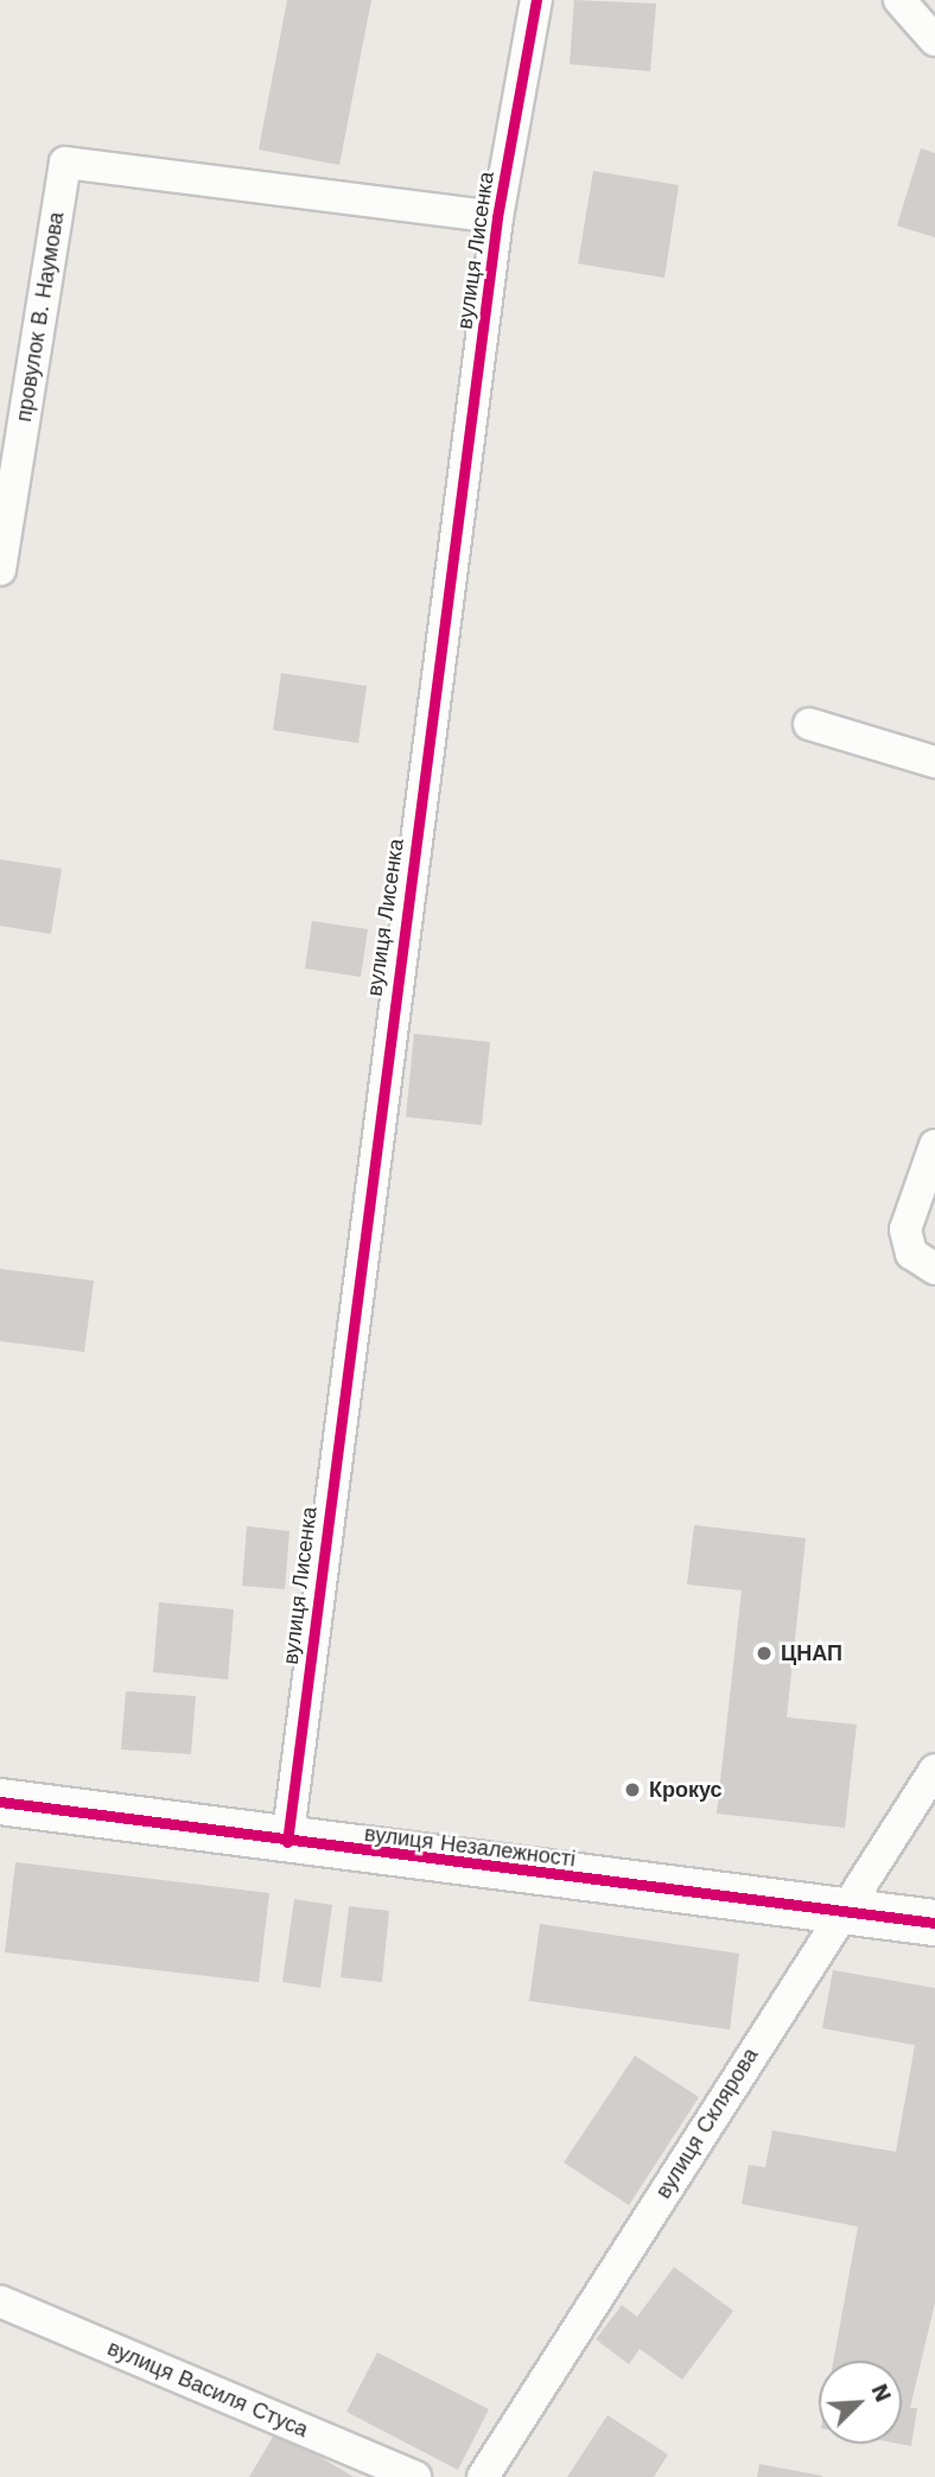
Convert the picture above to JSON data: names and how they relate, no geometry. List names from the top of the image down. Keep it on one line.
{"streets":{"street":["вулиця Лисенка","провулок В. Наумова","вулиця Незалежності","вулиця Склярова","вулиця Василя Стуса"]},"crossings":[["вулиця Лисенка","провулок В. Наумова"],["вулиця Лисенка","вулиця Незалежності"],["вулиця Незалежності","вулиця Склярова"]],"places":["ЦНАП","Крокус"],"north":"top right"}
